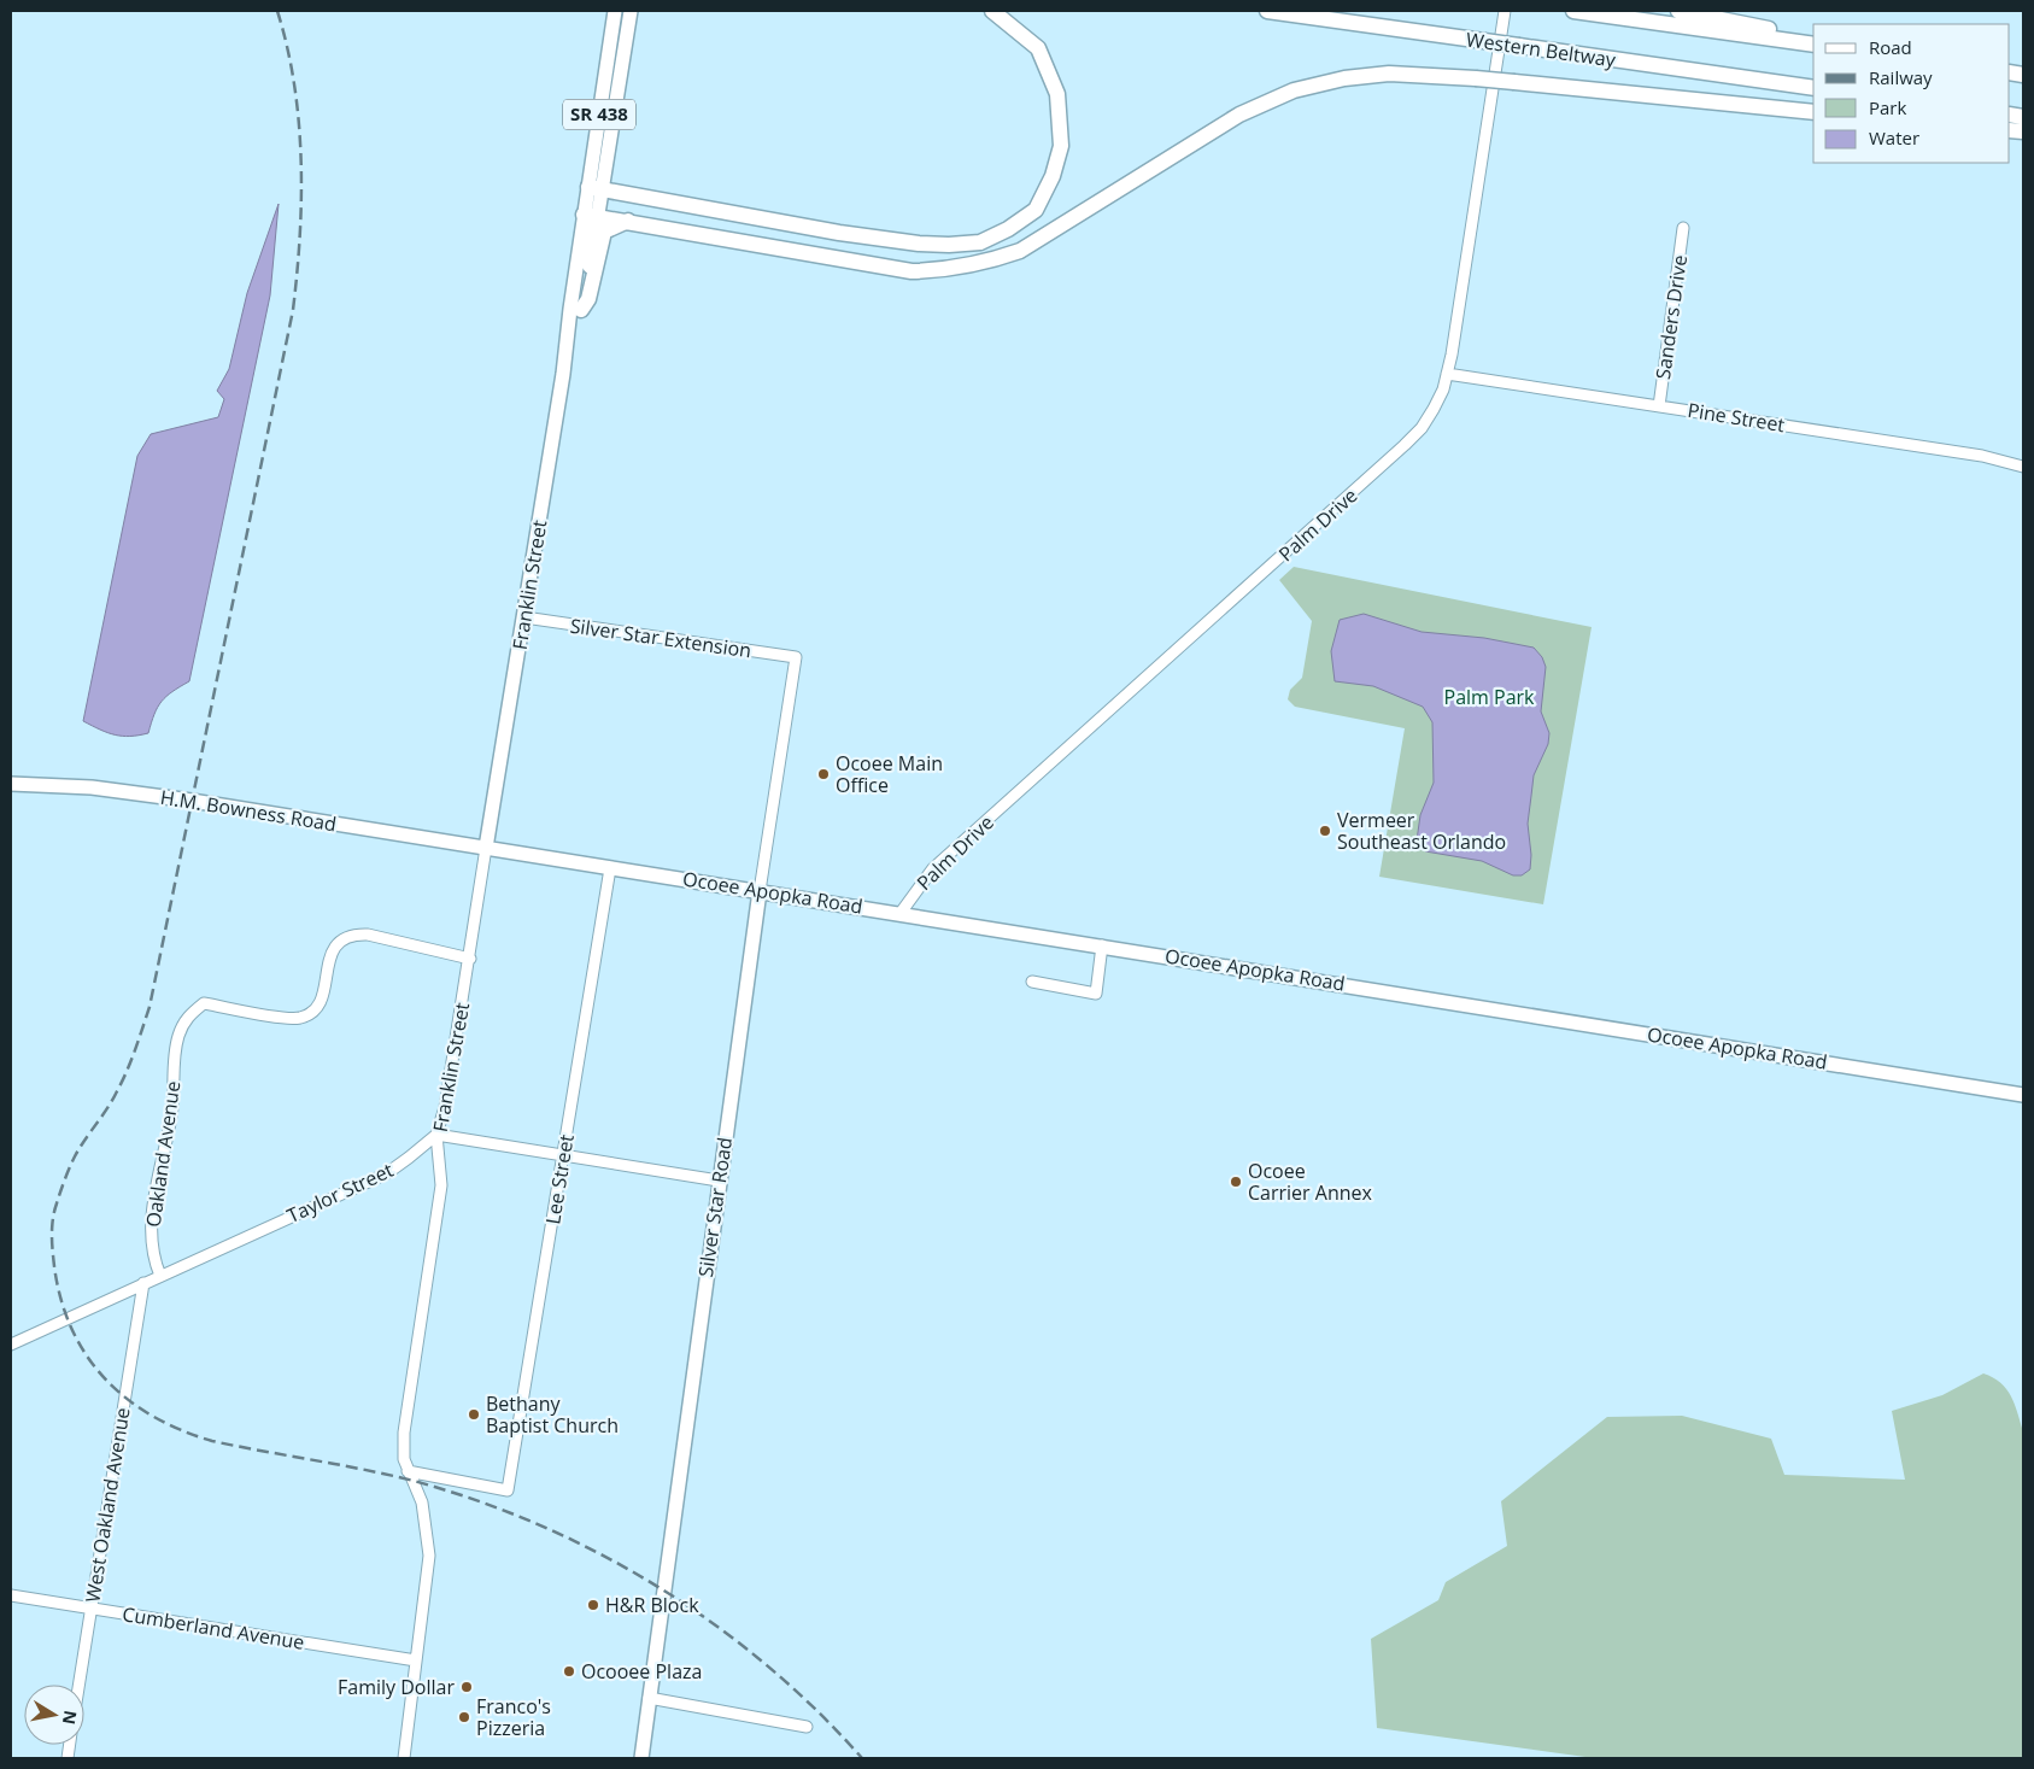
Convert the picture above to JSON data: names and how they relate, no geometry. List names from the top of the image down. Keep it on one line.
{"streets":{"highway":["Western Beltway"],"main road":["SR 438","Franklin Street","H.M. Bowness Road","Ocoee Apopka Road","Silver Star Road"],"street":["Sanders Drive","Pine Street","Palm Drive","Silver Star Extension","Oakland Avenue","Lee Street","Taylor Street","West Oakland Avenue","Cumberland Avenue"]},"crossings":[["Sanders Drive","Pine Street"],["Pine Street","Palm Drive"],["Palm Drive","Ocoee Apopka Road"],["Franklin Street","Silver Star Extension"],["Franklin Street","H.M. Bowness Road"],["Franklin Street","Ocoee Apopka Road"],["Franklin Street","Oakland Avenue"],["Franklin Street","Lee Street"],["Franklin Street","Taylor Street"],["Franklin Street","Cumberland Avenue"],["Silver Star Extension","Silver Star Road"],["H.M. Bowness Road","Ocoee Apopka Road"],["Ocoee Apopka Road","Lee Street"],["Ocoee Apopka Road","Silver Star Road"],["Oakland Avenue","Taylor Street"],["Taylor Street","West Oakland Avenue"],["West Oakland Avenue","Cumberland Avenue"]],"parks":["Palm Park"],"places":["Ocoee Main Office","Vermeer Southeast Orlando","Ocoee Carrier Annex","Bethany Baptist Church","H&R Block","Ocooee Plaza","Family Dollar","Franco's Pizzeria"],"legend":["Road","Railway","Park","Water"],"north":"right"}
